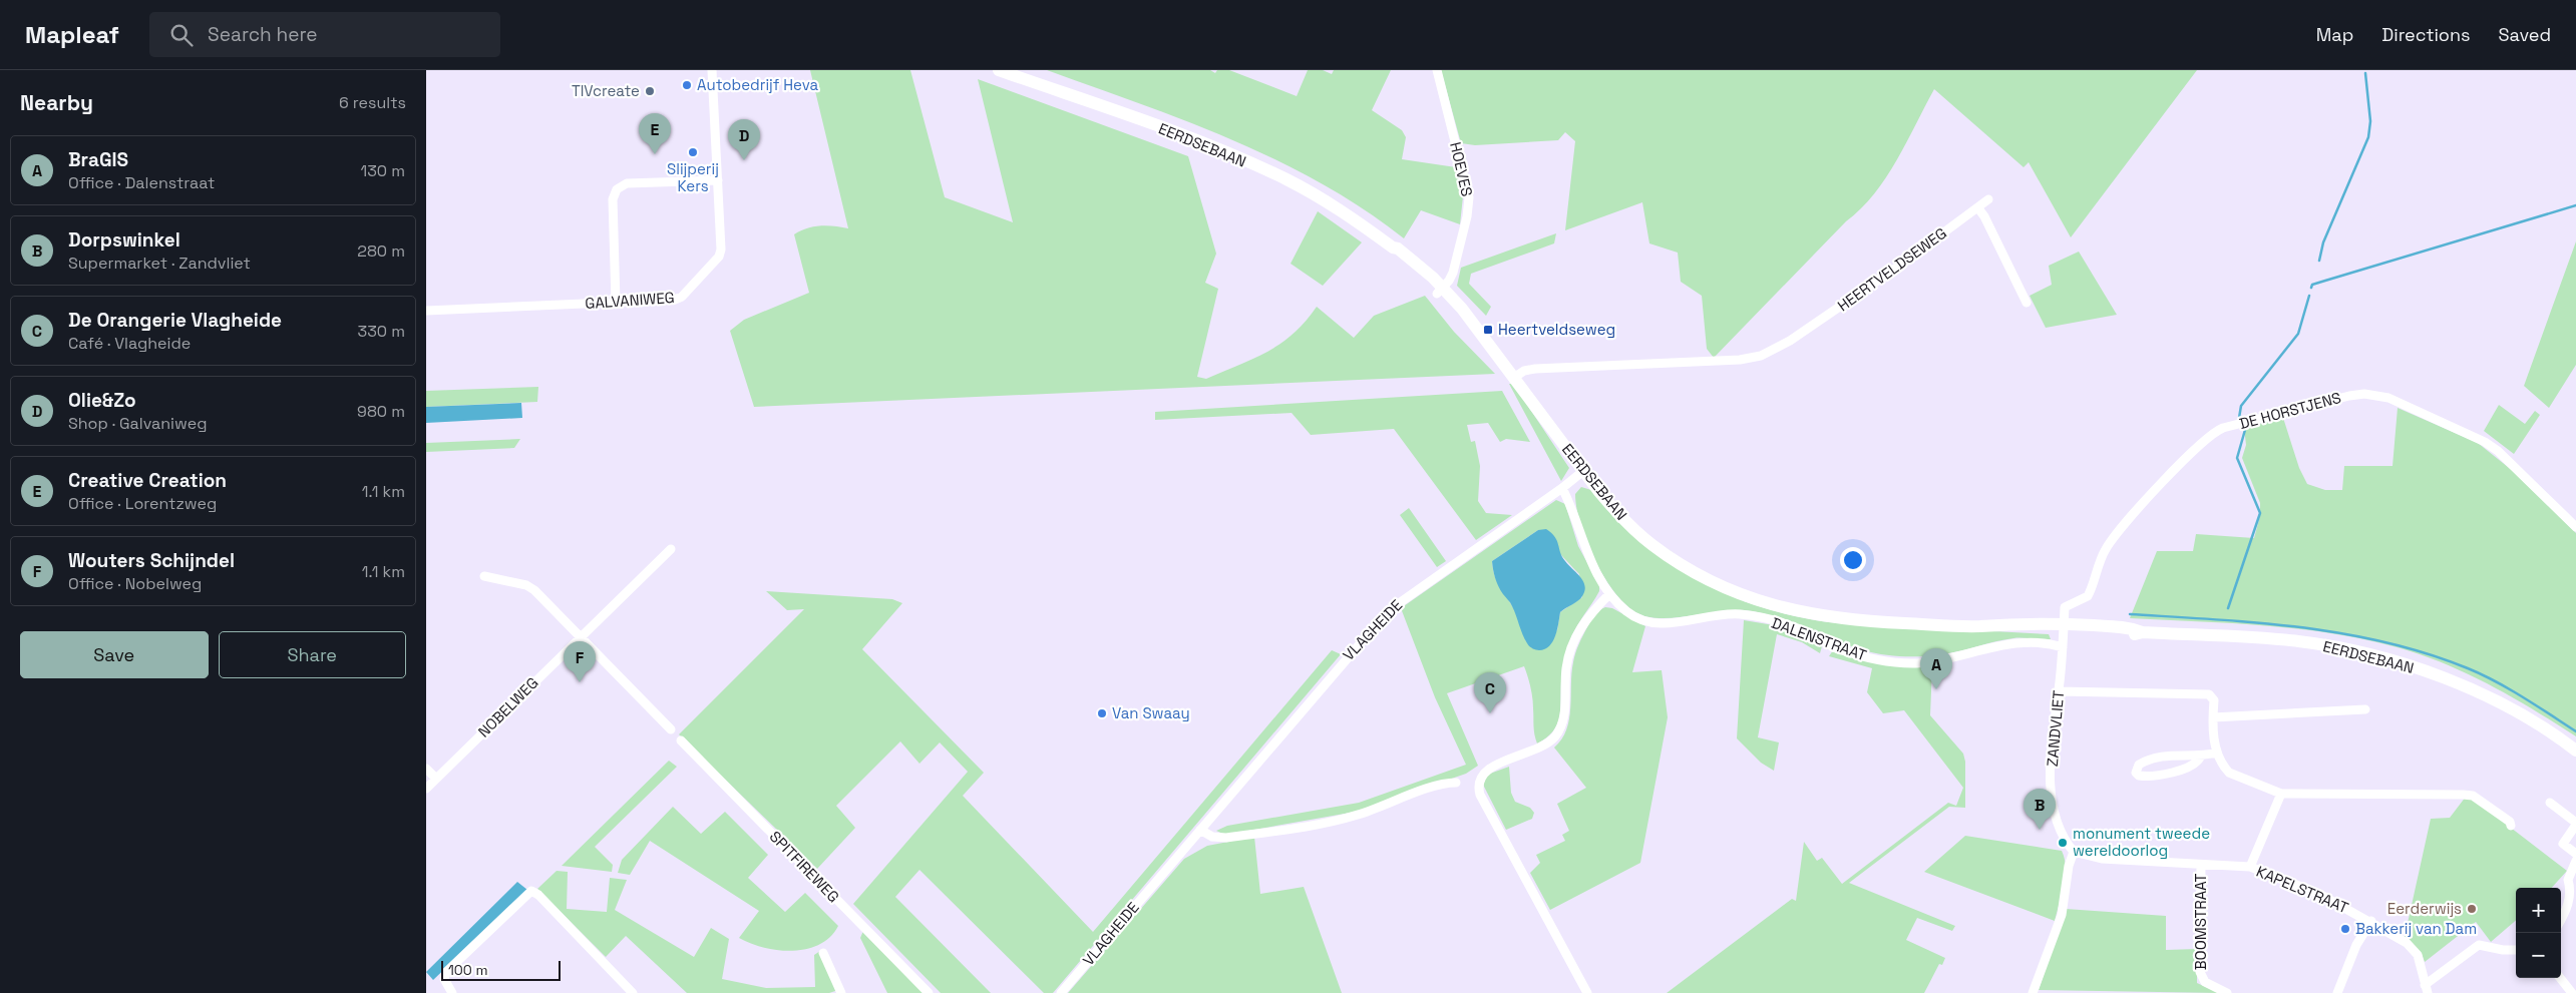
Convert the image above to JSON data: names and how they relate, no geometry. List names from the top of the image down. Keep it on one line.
{"streets":{"main road":["EERDSEBAAN"],"street":["HOEVES","HEERTVELDSEWEG","GALVANIWEG","DE HORSTJENS","VLAGHEIDE","DALENSTRAAT","NOBELWEG","ZANDVLIET","SPITFIREWEG","KAPELSTRAAT","BOOMSTRAAT"]},"crossings":[["EERDSEBAAN","HOEVES"],["EERDSEBAAN","HEERTVELDSEWEG"],["EERDSEBAAN","DE HORSTJENS"],["EERDSEBAAN","VLAGHEIDE"],["EERDSEBAAN","ZANDVLIET"],["DE HORSTJENS","ZANDVLIET"],["VLAGHEIDE","DALENSTRAAT"],["DALENSTRAAT","ZANDVLIET"],["ZANDVLIET","KAPELSTRAAT"],["KAPELSTRAAT","BOOMSTRAAT"]],"places":{"other":["Autobedrijf Heva","TIVcreate","Slijperij Kers","Van Swaay","monument tweede wereldoorlog","Eerderwijs","Bakkerij van Dam"],"transit":["Heertveldseweg"]},"scale_bar":"100 m","page":{"header":"Mapleaf","search":"Search here","nav":["Map","Directions","Saved"],"heading":["Nearby","6 results"],"pins":["E","D","F","A","C","B"],"list":[{"mark":"A","name":"BraGIS","note":"Office · Dalenstraat","value":"130 m"},{"mark":"B","name":"Dorpswinkel","note":"Supermarket · Zandvliet","value":"280 m"},{"mark":"C","name":"De Orangerie Vlagheide","note":"Café · Vlagheide","value":"330 m"},{"mark":"D","name":"Olie&Zo","note":"Shop · Galvaniweg","value":"980 m"},{"mark":"E","name":"Creative Creation","note":"Office · Lorentzweg","value":"1.1 km"},{"mark":"F","name":"Wouters Schijndel","note":"Office · Nobelweg","value":"1.1 km"}],"buttons":["Save","Share"],"map_buttons":["+","−"],"scale":"100 m"}}
